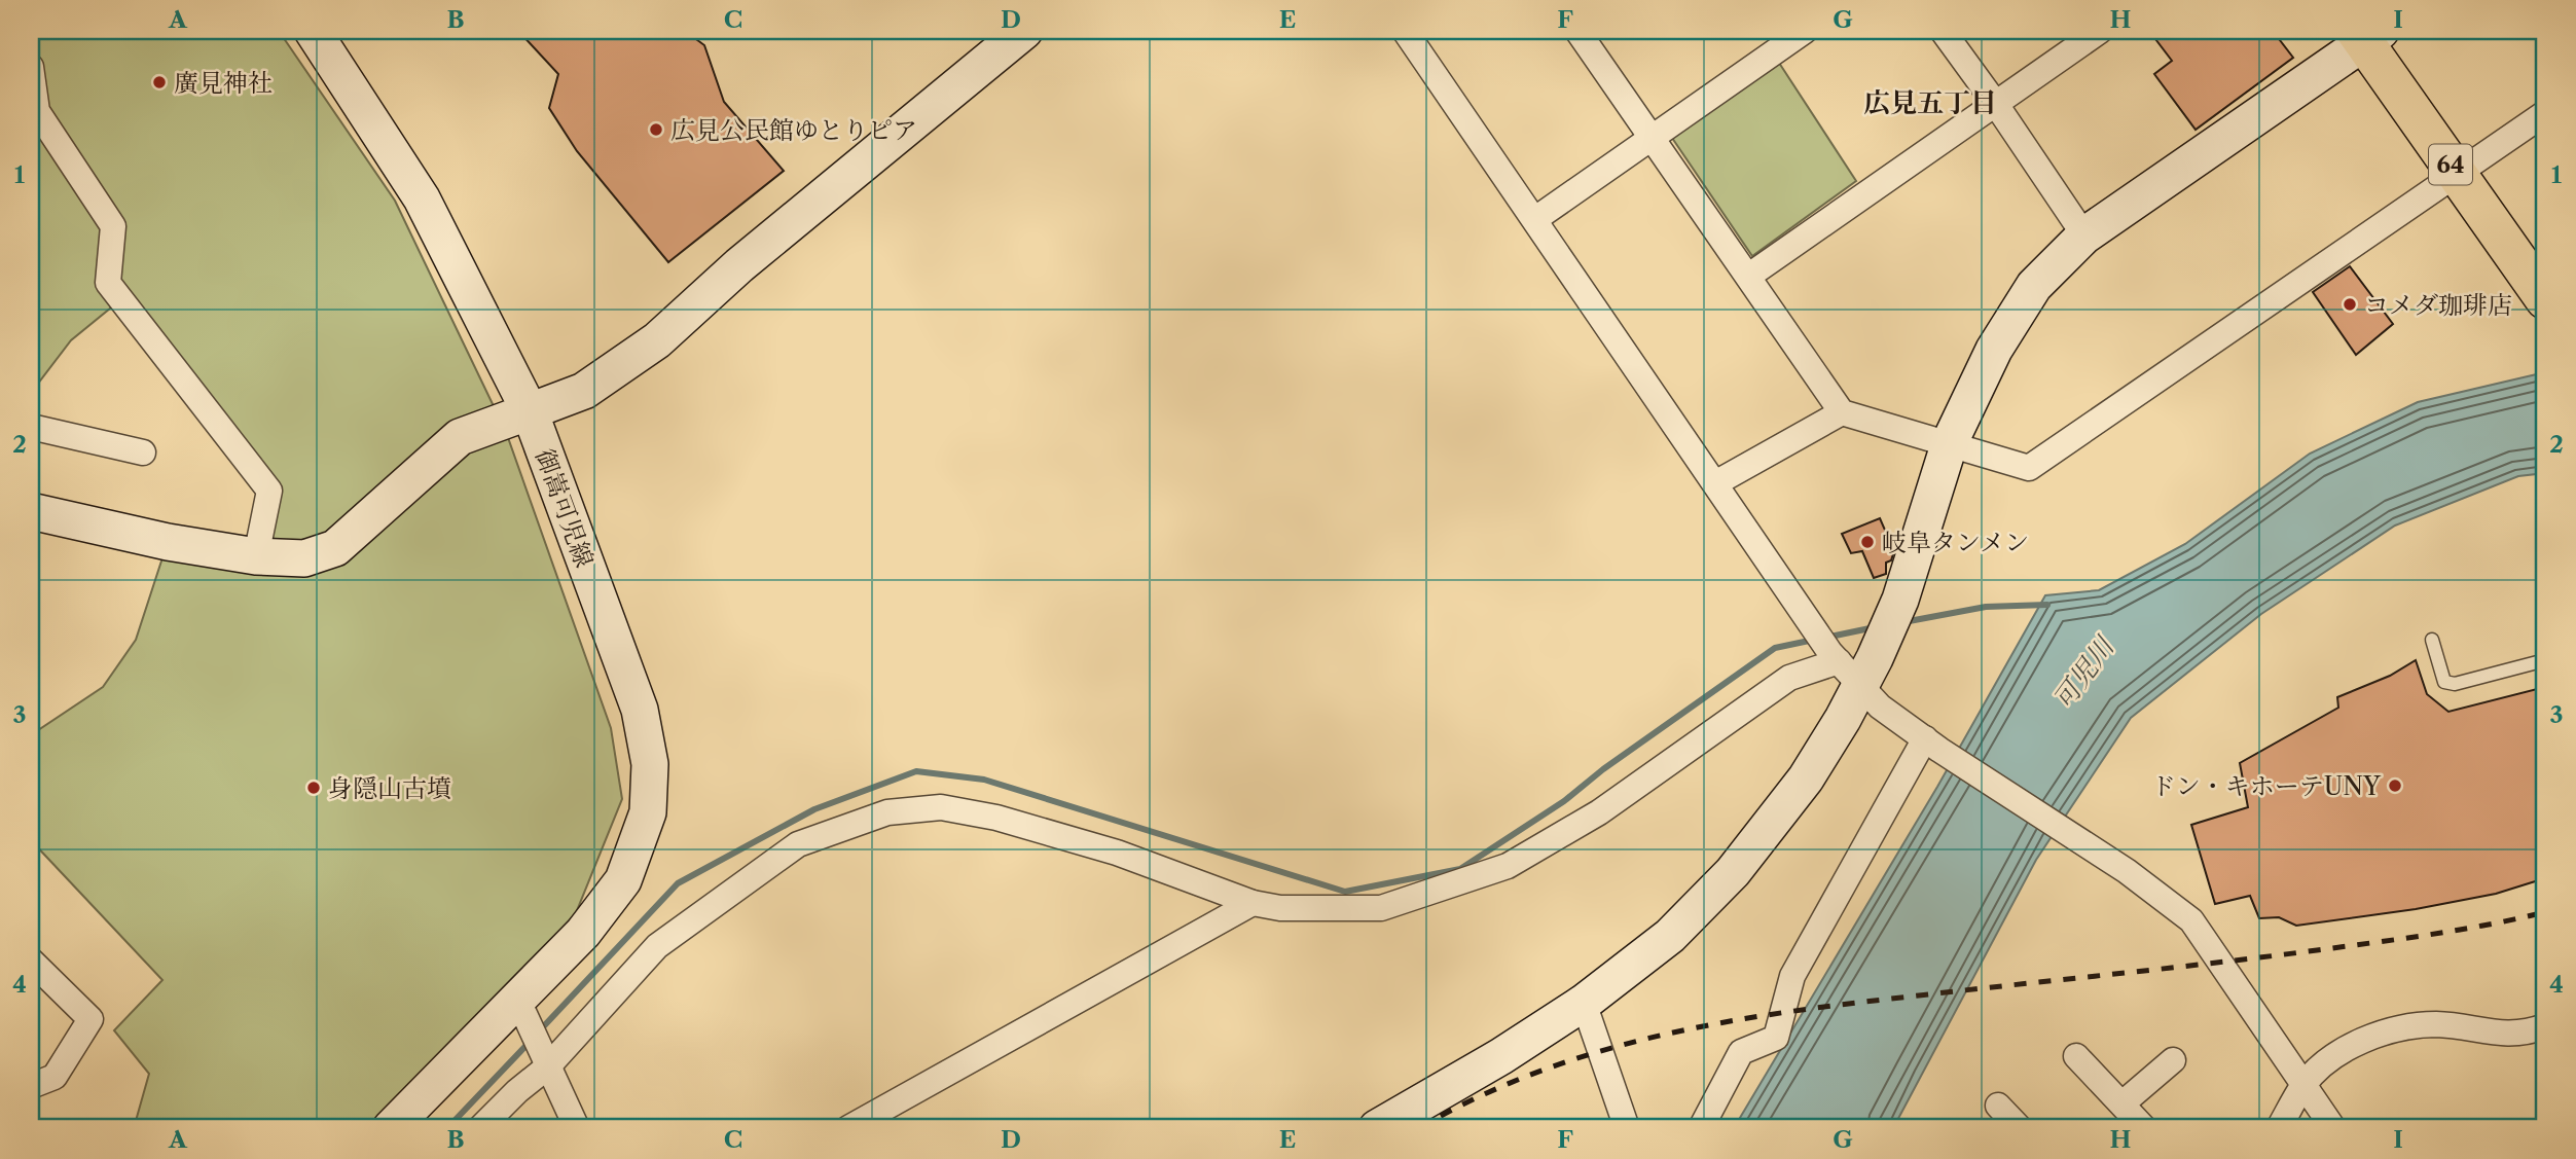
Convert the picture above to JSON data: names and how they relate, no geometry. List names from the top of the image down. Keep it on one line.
{"streets":{"main road":["64"],"street":["御嵩可児線"]},"districts":["広見五丁目"],"water":["可児川"],"places":["廣見神社","広見公民館ゆとりピア","コメダ珈琲店","岐阜タンメン","ドン・キホーテUNY","身隠山古墳"],"grid":{"columns":["A","B","C","D","E","F","G","H","I"],"rows":["1","2","3","4"]}}
